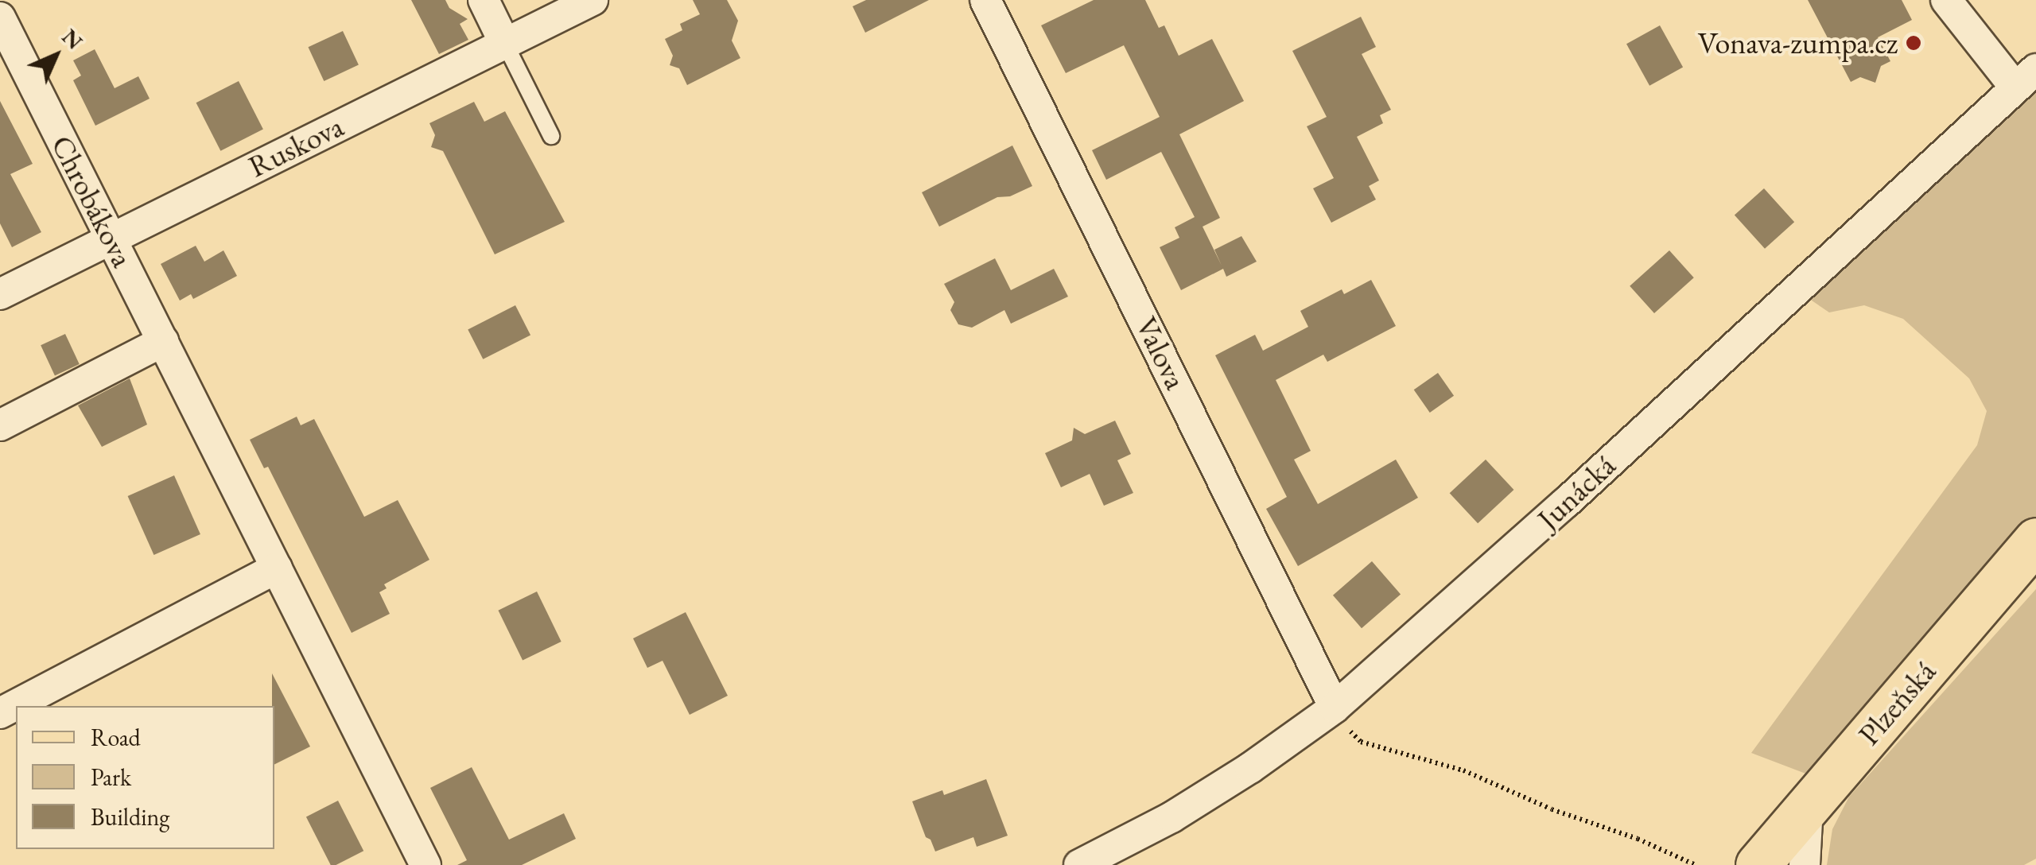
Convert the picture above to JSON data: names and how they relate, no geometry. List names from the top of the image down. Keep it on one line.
{"streets":{"main road":["Plzeňská"],"street":["Ruskova","Chrobákova","Valova","Junácká"]},"crossings":[["Ruskova","Chrobákova"],["Valova","Junácká"]],"places":["Vonava-zumpa.cz"],"legend":["Road","Park","Building"],"north":"top right"}
